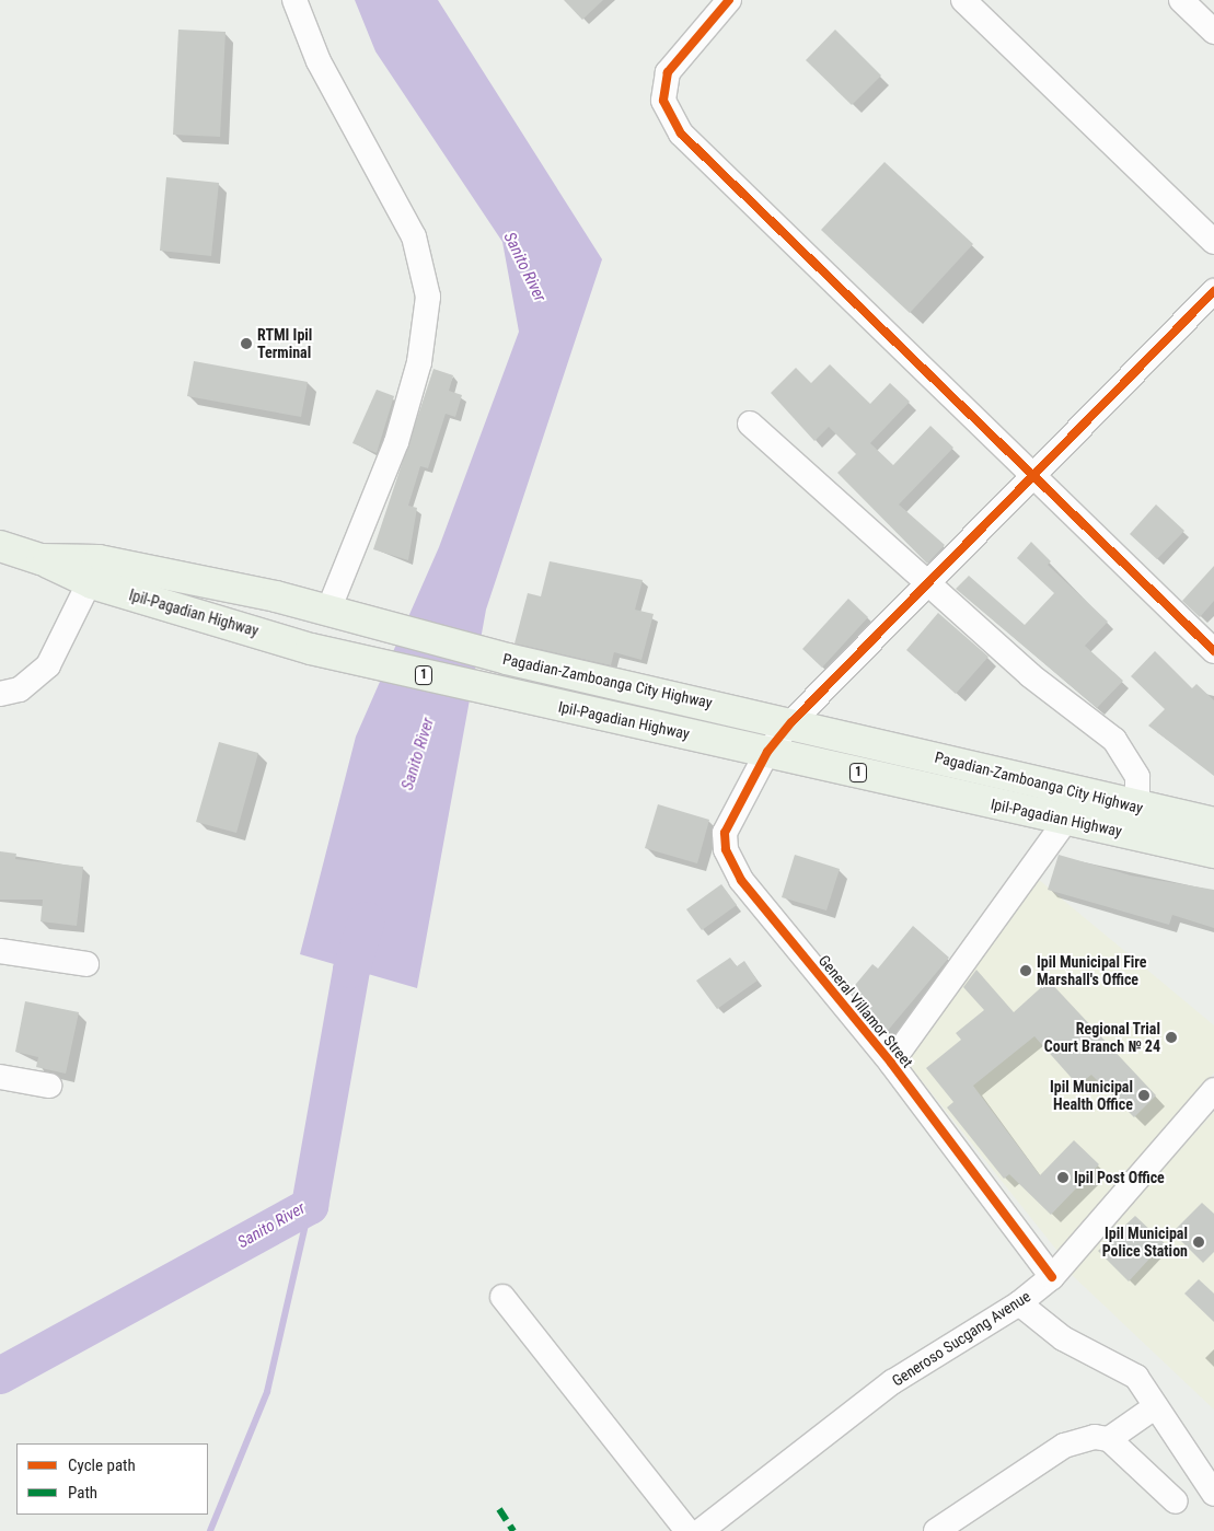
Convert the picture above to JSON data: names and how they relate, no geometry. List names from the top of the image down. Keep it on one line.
{"streets":{"main road":["Ipil-Pagadian Highway","1","Pagadian-Zamboanga City Highway"],"street":["General Villamor Street","Generoso Sucgang Avenue"]},"crossings":[["Ipil-Pagadian Highway","Pagadian-Zamboanga City Highway"],["Ipil-Pagadian Highway","General Villamor Street"],["Pagadian-Zamboanga City Highway","General Villamor Street"],["General Villamor Street","Generoso Sucgang Avenue"]],"water":["Sanito River"],"places":["RTMI Ipil Terminal","Ipil Municipal Fire Marshall's Office","Regional Trial Court Branch № 24","Ipil Municipal Health Office","Ipil Post Office","Ipil Municipal Police Station"],"legend":["Cycle path","Path"]}
